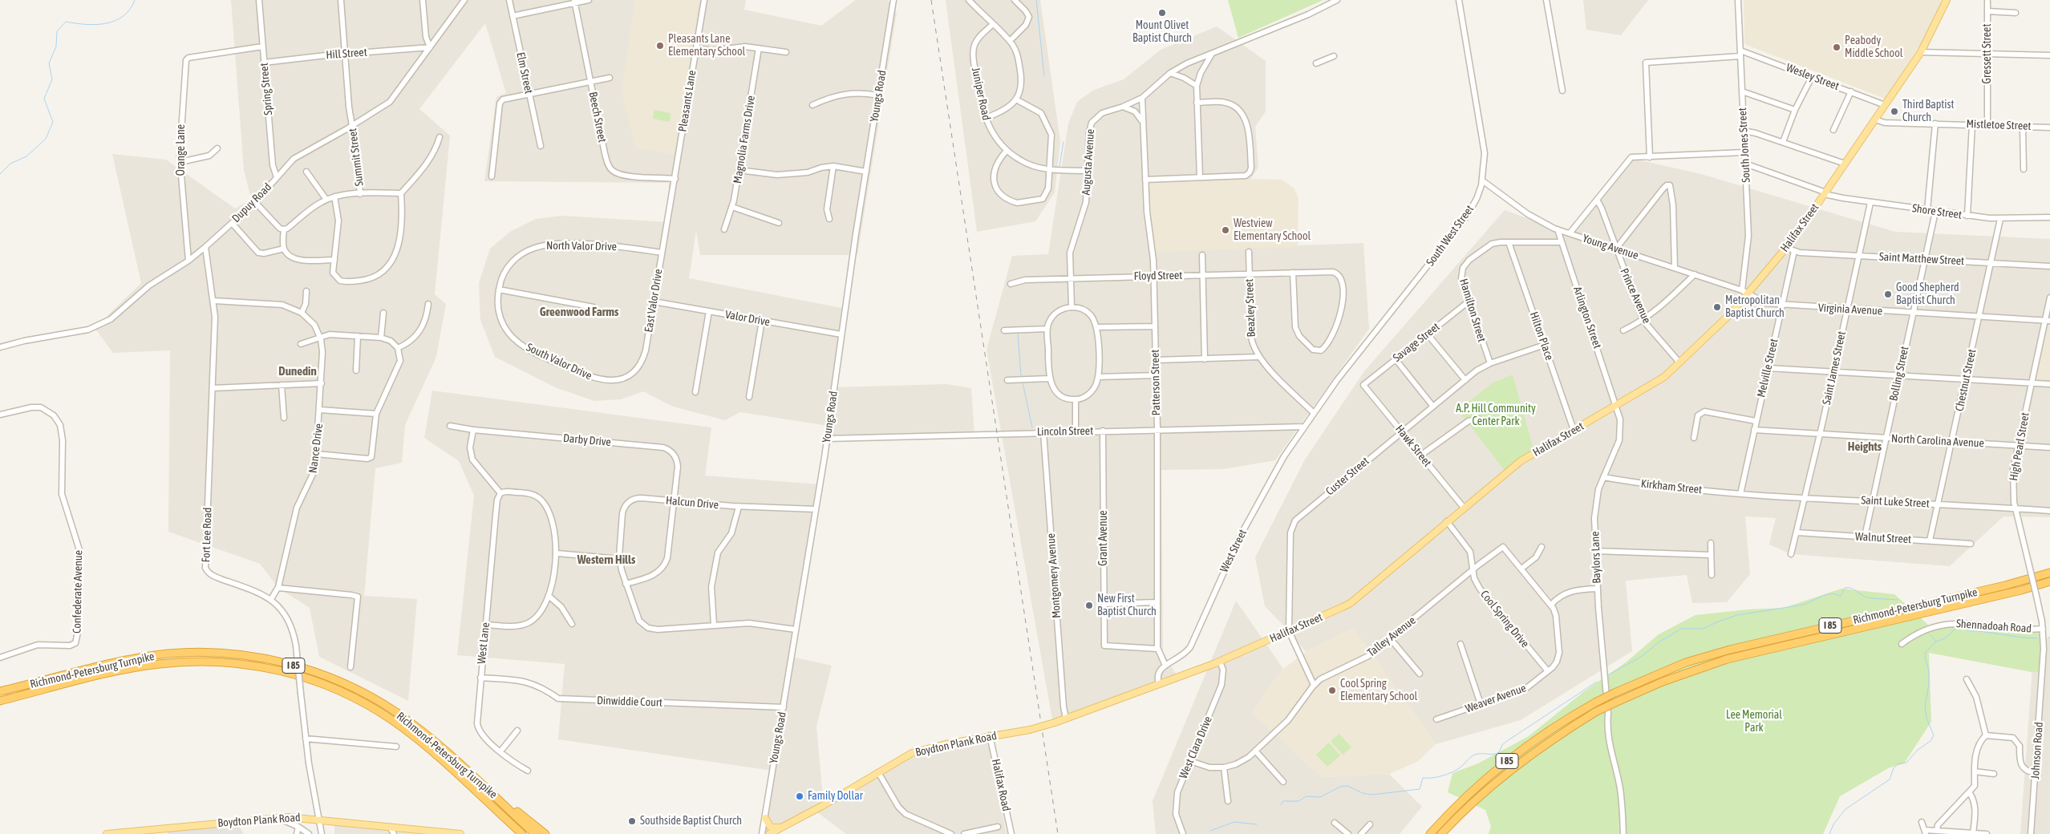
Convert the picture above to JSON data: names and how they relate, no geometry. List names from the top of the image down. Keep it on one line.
{"streets":{"highway":["Richmond-Petersburg Turnpike","I 85"],"main road":["Halifax Street","Boydton Plank Road"],"street":["Hill Street","Gressett Street","Elm Street","Wesley Street","Spring Street","Juniper Road","Youngs Road","Pleasants Lane","Beech Street","Mistletoe Street","Magnolia Farms Drive","South Jones Street","Orange Lane","Summit Street","Augusta Avenue","Dupuy Road","Shore Street","South West Street","North Valor Drive","Young Avenue","Saint Matthew Street","Floyd Street","Prince Avenue","East Valor Drive","Beazley Street","Virginia Avenue","Hamilton Street","Arlington Street","Valor Drive","Hilton Place","Savage Street","South Valor Drive","Melville Street","Saint James Street","Bolling Street","Chestnut Street","Patterson Street","Lincoln Street","Darby Drive","North Carolina Avenue","Hawk Street","High Pearl Street","Nance Drive","Custer Street","Kirkham Street","Saint Luke Street","Halcun Drive","Fort Lee Road","Grant Avenue","Walnut Street","West Street","Baylors Lane","Montgomery Avenue","Confederate Avenue","Cool Spring Drive","Shennadoah Road","Talley Avenue","West Lane","Weaver Avenue","Dinwiddie Court","West Clara Drive","Johnson Road","Halifax Road"]},"crossings":[["Hill Street","Spring Street"],["Hill Street","Summit Street"],["Hill Street","Dupuy Road"],["Gressett Street","Mistletoe Street"],["Wesley Street","South Jones Street"],["Wesley Street","Halifax Street"],["Spring Street","Orange Lane"],["Spring Street","Dupuy Road"],["Juniper Road","Augusta Avenue"],["Youngs Road","Valor Drive"],["Youngs Road","Lincoln Street"],["Youngs Road","Halcun Drive"],["Youngs Road","Dinwiddie Court"],["Pleasants Lane","Beech Street"],["Pleasants Lane","East Valor Drive"],["Mistletoe Street","Halifax Street"],["South Jones Street","Shore Street"],["South Jones Street","Young Avenue"],["Orange Lane","Dupuy Road"],["Summit Street","Dupuy Road"],["Augusta Avenue","Floyd Street"],["Augusta Avenue","Patterson Street"],["Dupuy Road","Fort Lee Road"],["Shore Street","Halifax Street"],["Shore Street","Saint James Street"],["Shore Street","Bolling Street"],["Shore Street","Chestnut Street"],["Halifax Street","Young Avenue"],["Halifax Street","Prince Avenue"],["Halifax Street","Virginia Avenue"],["Halifax Street","Arlington Street"],["Halifax Street","Hilton Place"],["Halifax Street","Hawk Street"],["Halifax Street","Custer Street"],["Halifax Street","Baylors Lane"],["Halifax Street","Montgomery Avenue"],["Halifax Street","Cool Spring Drive"],["Halifax Street","Boydton Plank Road"],["Halifax Street","West Clara Drive"],["South West Street","Young Avenue"],["South West Street","Beazley Street"],["South West Street","West Street"],["North Valor Drive","East Valor Drive"],["North Valor Drive","South Valor Drive"],["Young Avenue","Prince Avenue"],["Young Avenue","Virginia Avenue"],["Young Avenue","Arlington Street"],["Saint Matthew Street","Melville Street"],["Saint Matthew Street","Saint James Street"],["Saint Matthew Street","Bolling Street"],["Saint Matthew Street","Chestnut Street"],["Floyd Street","Beazley Street"],["Floyd Street","Patterson Street"],["East Valor Drive","Valor Drive"],["East Valor Drive","South Valor Drive"],["Beazley Street","West Street"],["Virginia Avenue","Melville Street"],["Virginia Avenue","Saint James Street"],["Virginia Avenue","Bolling Street"],["Virginia Avenue","Chestnut Street"],["Virginia Avenue","High Pearl Street"],["Hamilton Street","Arlington Street"],["Hamilton Street","Hilton Place"],["Hamilton Street","Savage Street"],["Hamilton Street","Custer Street"],["Arlington Street","Baylors Lane"],["Hilton Place","Custer Street"],["Savage Street","Hawk Street"],["Melville Street","North Carolina Avenue"],["Melville Street","Kirkham Street"],["Melville Street","Saint Luke Street"],["Saint James Street","North Carolina Avenue"],["Saint James Street","Saint Luke Street"],["Saint James Street","Walnut Street"],["Bolling Street","North Carolina Avenue"],["Bolling Street","Saint Luke Street"],["Bolling Street","Walnut Street"],["Chestnut Street","North Carolina Avenue"],["Chestnut Street","Saint Luke Street"],["Chestnut Street","Walnut Street"],["Patterson Street","Lincoln Street"],["Patterson Street","Grant Avenue"],["Patterson Street","West Street"],["Lincoln Street","Grant Avenue"],["Lincoln Street","West Street"],["Lincoln Street","Montgomery Avenue"],["Darby Drive","Halcun Drive"],["North Carolina Avenue","High Pearl Street"],["Hawk Street","Custer Street"],["High Pearl Street","Saint Luke Street"],["High Pearl Street","Johnson Road"],["Nance Drive","Fort Lee Road"],["Custer Street","Talley Avenue"],["Kirkham Street","Saint Luke Street"],["Kirkham Street","Baylors Lane"],["Fort Lee Road","Boydton Plank Road"],["Cool Spring Drive","Talley Avenue"],["Cool Spring Drive","Weaver Avenue"],["Shennadoah Road","Johnson Road"],["West Lane","Dinwiddie Court"],["Boydton Plank Road","Halifax Road"]],"districts":["Greenwood Farms","Dunedin","Heights","Western Hills"],"parks":["A.P. Hill Community Center Park","Lee Memorial Park"],"places":["Mount Olivet Baptist Church","Pleasants Lane Elementary School","Peabody Middle School","Third Baptist Church","Westview Elementary School","Good Shepherd Baptist Church","Metropolitan Baptist Church","New First Baptist Church","Cool Spring Elementary School","Family Dollar","Southside Baptist Church"]}
